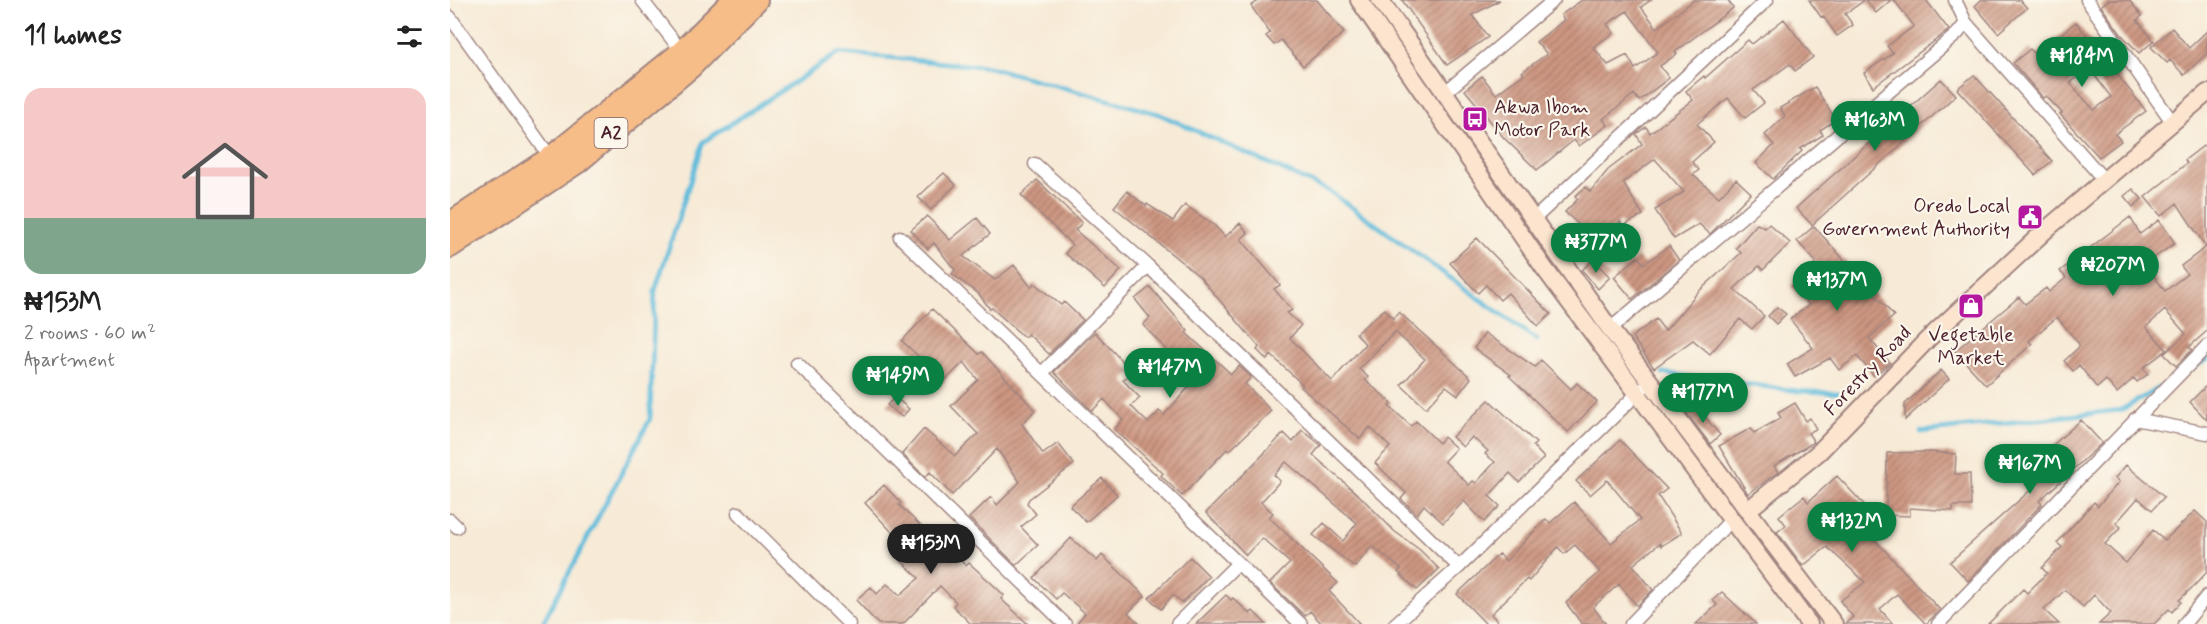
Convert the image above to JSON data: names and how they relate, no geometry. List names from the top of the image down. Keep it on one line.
{"streets":{"highway":["A2"],"main road":["Forestry Road"]},"places":{"bus stop":["Akwa Ibom Motor Park"],"public building":["Oredo Local Government Authority"],"shop":["Vegetable Market"]},"page":{"heading":"11 homes","price":["₦184M","₦163M","₦377M","₦207M","₦137M","₦147M","₦149M","₦177M","₦167M","₦132M","₦153M"],"list":[{"name":"₦153M","note":"2 rooms · 60 m² · Apartment"}]}}
